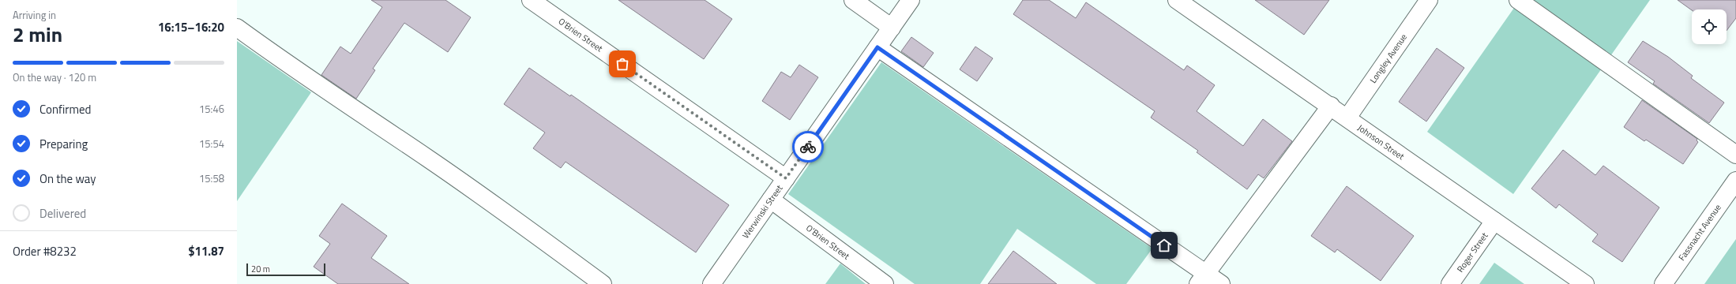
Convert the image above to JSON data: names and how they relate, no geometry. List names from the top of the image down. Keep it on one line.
{"streets":{"street":["O'Brien Street","Longley Avenue","Johnson Street","Werwinski Street","Fassnacht Avenue","Roger Street"]},"crossings":[["O'Brien Street","Werwinski Street"],["Longley Avenue","Johnson Street"],["Johnson Street","Roger Street"]],"scale_bar":"20 m","page":{"heading":["2 min","Arriving in","16:15–16:20"],"panel":["Order #8232","$11.87"],"bar":"On the way · 120 m","list":[["Confirmed","15:46"],["Preparing","15:54"],["On the way","15:58"],"Delivered"],"scale":"20 m"}}
